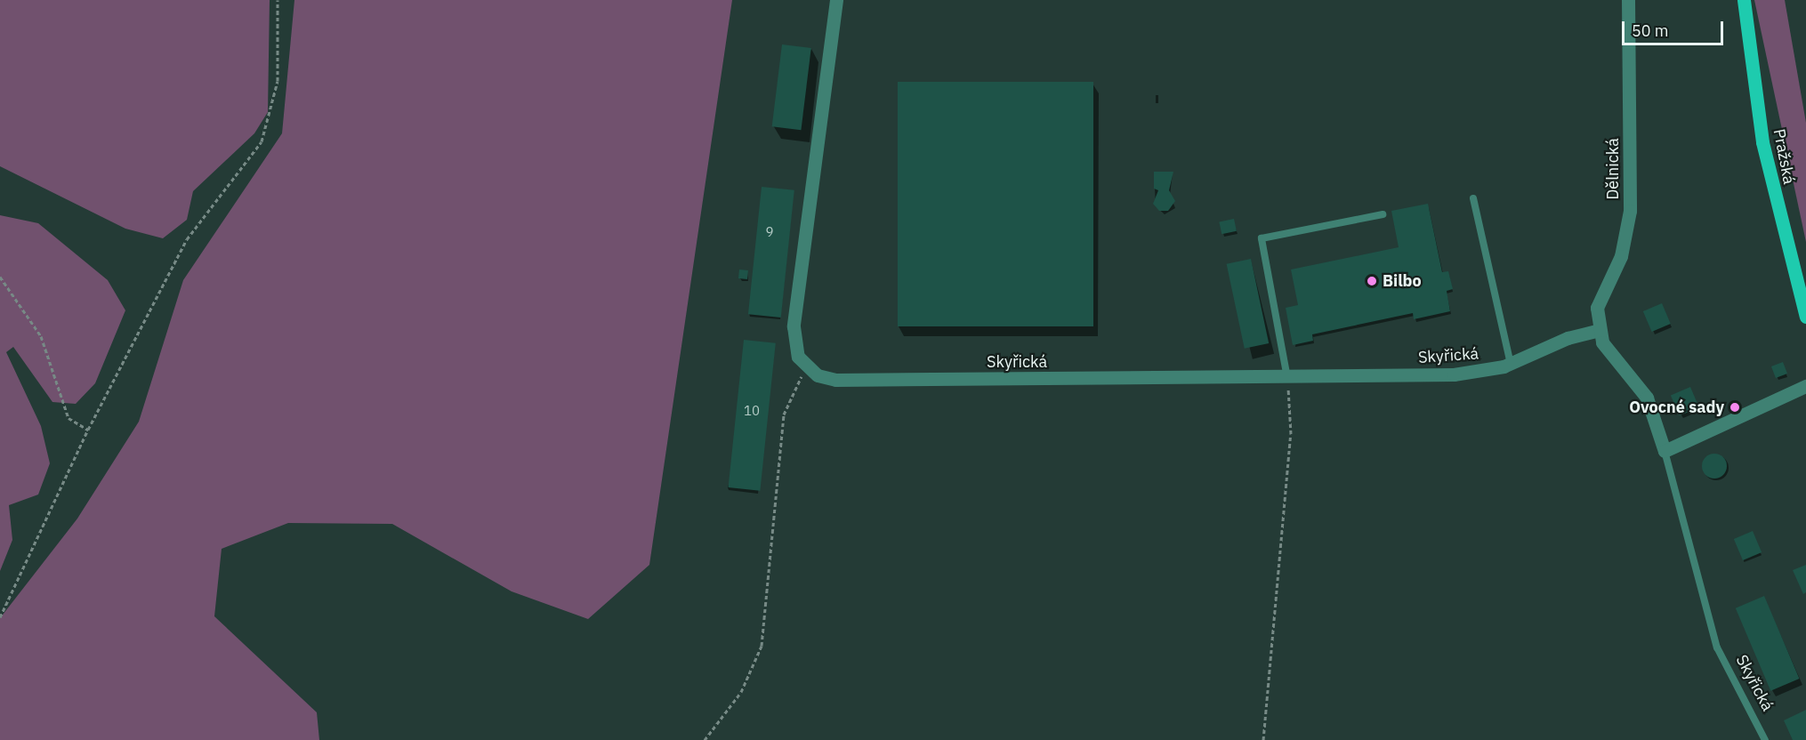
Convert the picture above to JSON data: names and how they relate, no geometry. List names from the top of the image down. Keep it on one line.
{"streets":{"main road":["Pražská"],"street":["Dělnická","Skyřická"]},"crossings":[["Dělnická","Skyřická"]],"places":["Bilbo","Ovocné sady"],"house_numbers":["9","10"],"scale_bar":"50 m"}
